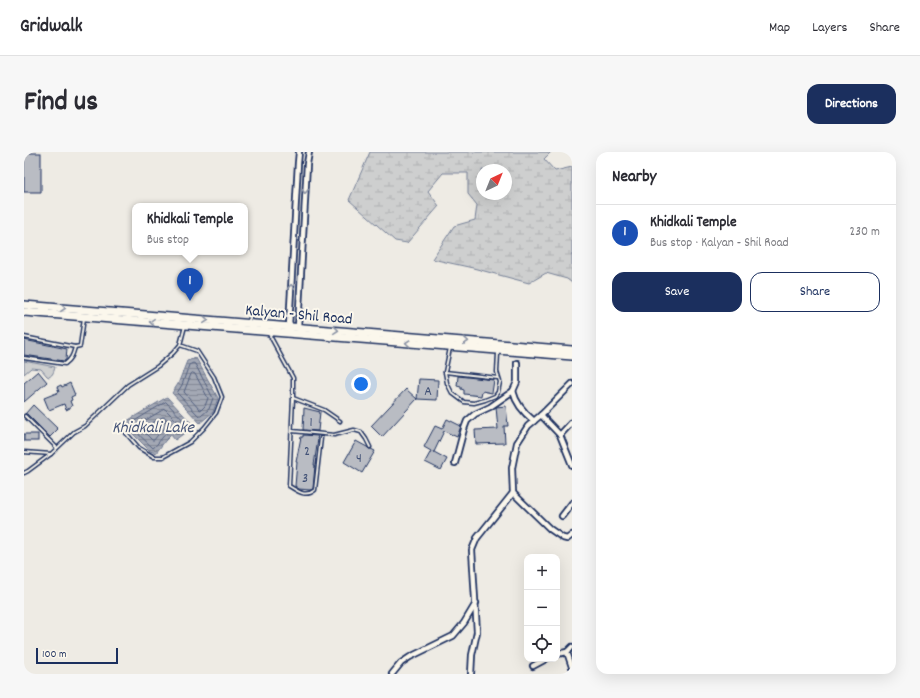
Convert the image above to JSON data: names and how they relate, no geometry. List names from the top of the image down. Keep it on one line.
{"streets":{"main road":["Kalyan - Shil Road"]},"water":["Khidkali Lake"],"house_numbers":["A","1","2","4","3"],"scale_bar":"100 m","north":"top right","page":{"header":"Gridwalk","nav":["Map","Layers","Share"],"title":"Find us","buttons":["Directions",["Save","Share"]],"heading":"Nearby","popup":["Khidkali Temple","Bus stop"],"list":[{"mark":"1","name":"Khidkali Temple","note":"Bus stop · Kalyan - Shil Road","value":"230 m"}],"pins":"1","map_buttons":["+","−"],"scale":"100 m"}}
